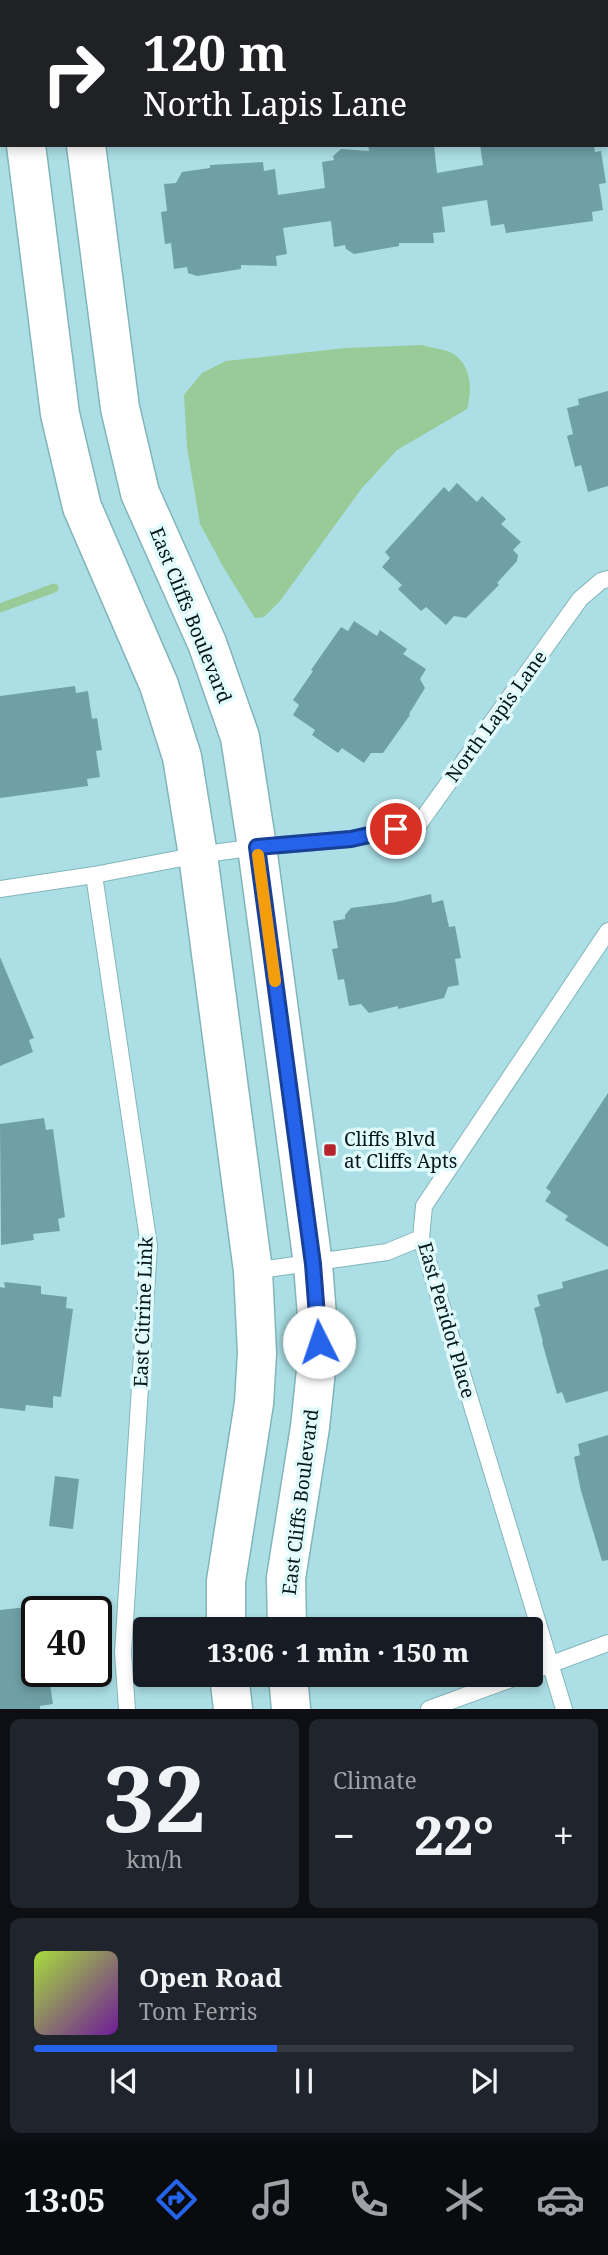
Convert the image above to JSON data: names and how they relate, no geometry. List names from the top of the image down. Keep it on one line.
{"streets":{"street":["East Cliffs Boulevard"],"lane":["North Lapis Lane","East Citrine Link","East Peridot Place"]},"crossings":[["East Cliffs Boulevard","North Lapis Lane"],["North Lapis Lane","East Citrine Link"]],"places":{"transit":["Cliffs Blvd at Cliffs Apts"]},"page":{"turn":["120 m","North Lapis Lane"],"limit":"40","trip":"13:06 · 1 min · 150 m","tile":[["32","km/h"],"Climate"],"heat":["−","22°","+"],"song":["Open Road","Tom Ferris"],"tabs":"13:05"}}
